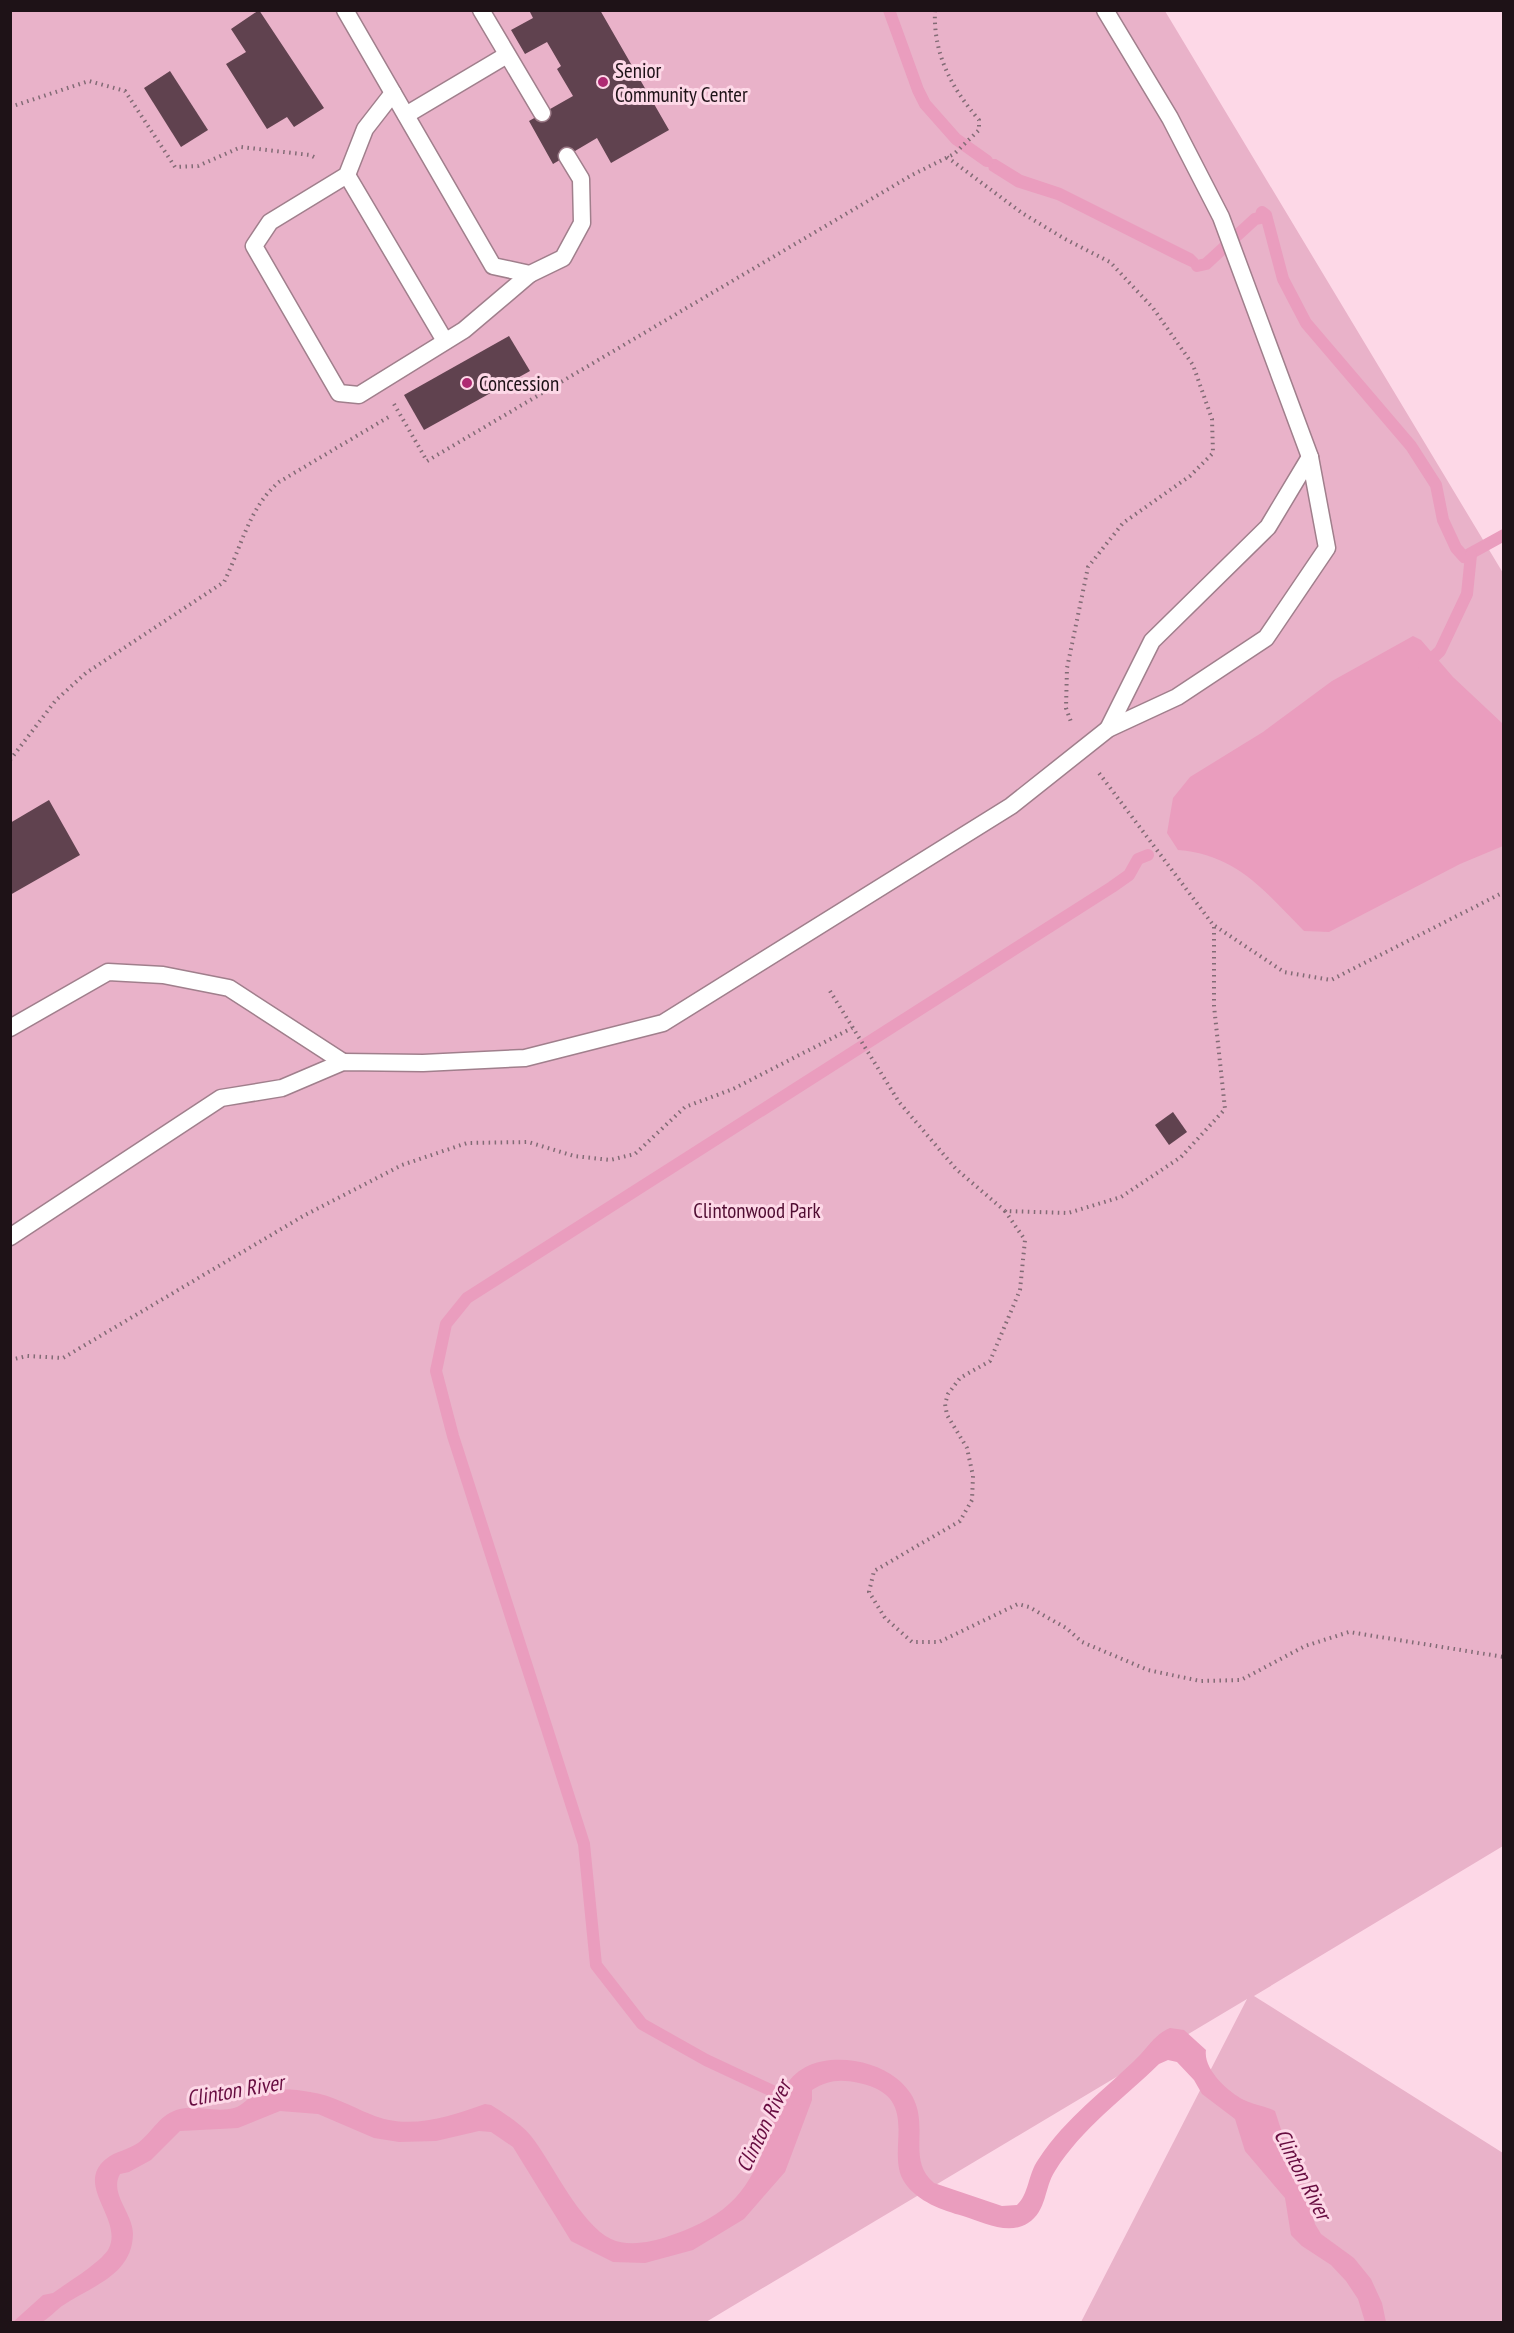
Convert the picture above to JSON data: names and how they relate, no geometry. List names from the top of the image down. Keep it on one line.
{"water":["Clinton River"],"parks":["Clintonwood Park"],"places":["Senior Community Center","Concession"]}
